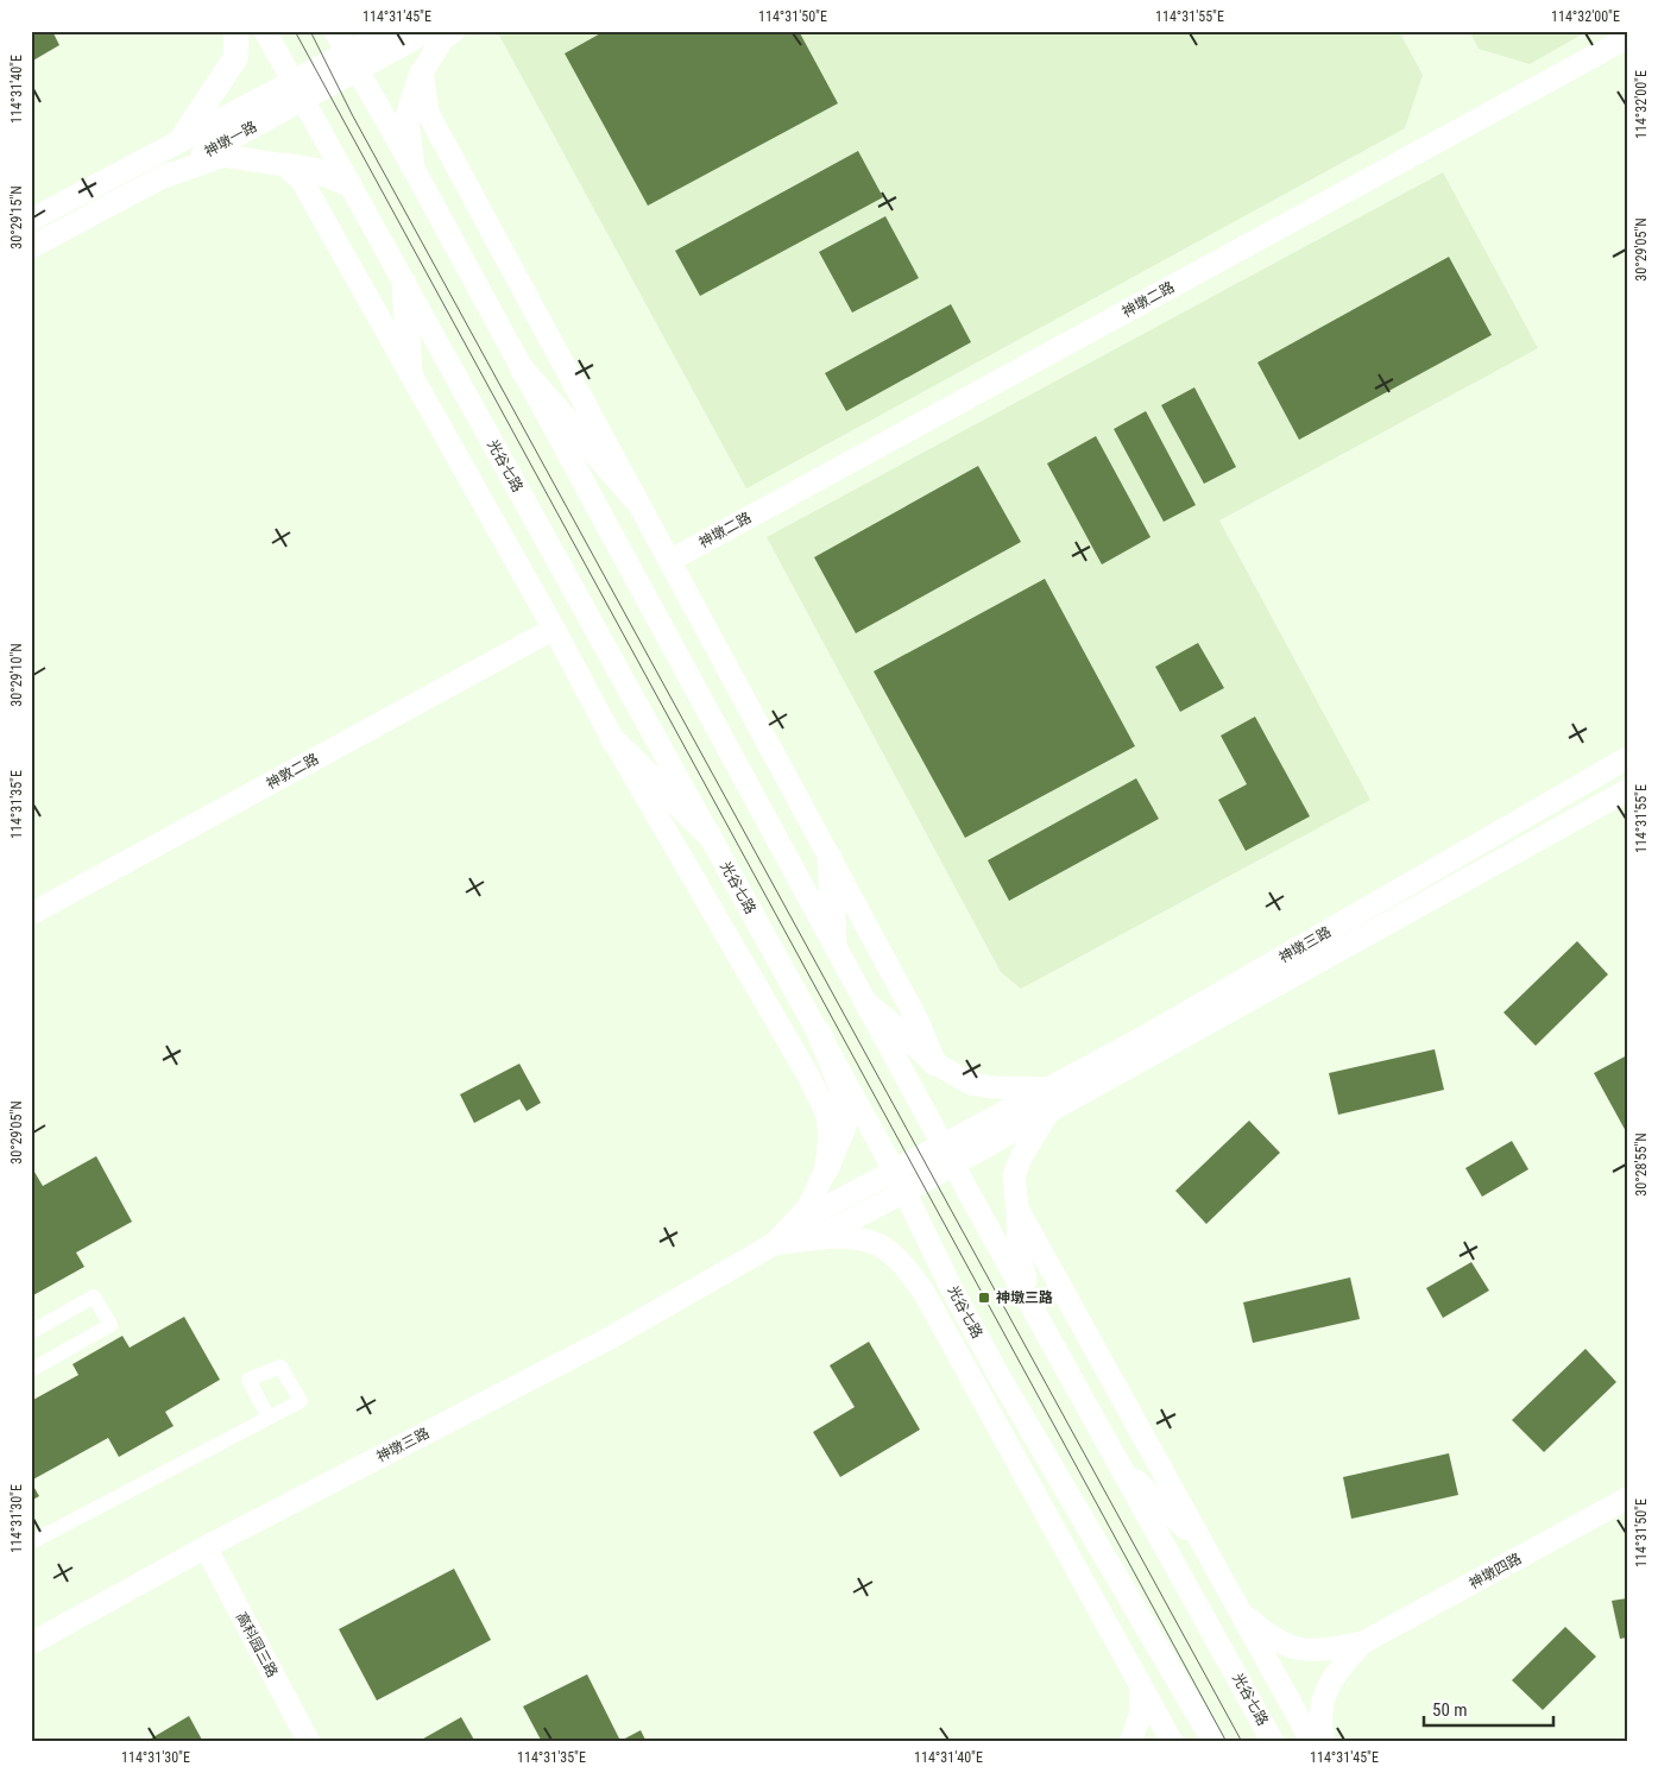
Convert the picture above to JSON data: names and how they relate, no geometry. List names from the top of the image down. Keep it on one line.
{"streets":{"street":["神墩一路","神墩二路","光谷七路","神敦二路","神墩三路","神墩四路","高科园三路"]},"crossings":[["神墩一路","光谷七路"],["光谷七路","神墩三路"],["神墩三路","高科园三路"]],"places":{"transit":["神墩三路"]},"scale_bar":"50 m","coordinates":["114°31'45\"E","114°31'50\"E","114°31'55\"E","114°32'00\"E","114°31'40\"E","30°29'15\"N","30°29'05\"N","30°29'10\"N","114°31'35\"E","30°28'55\"N","114°31'30\"E"]}
